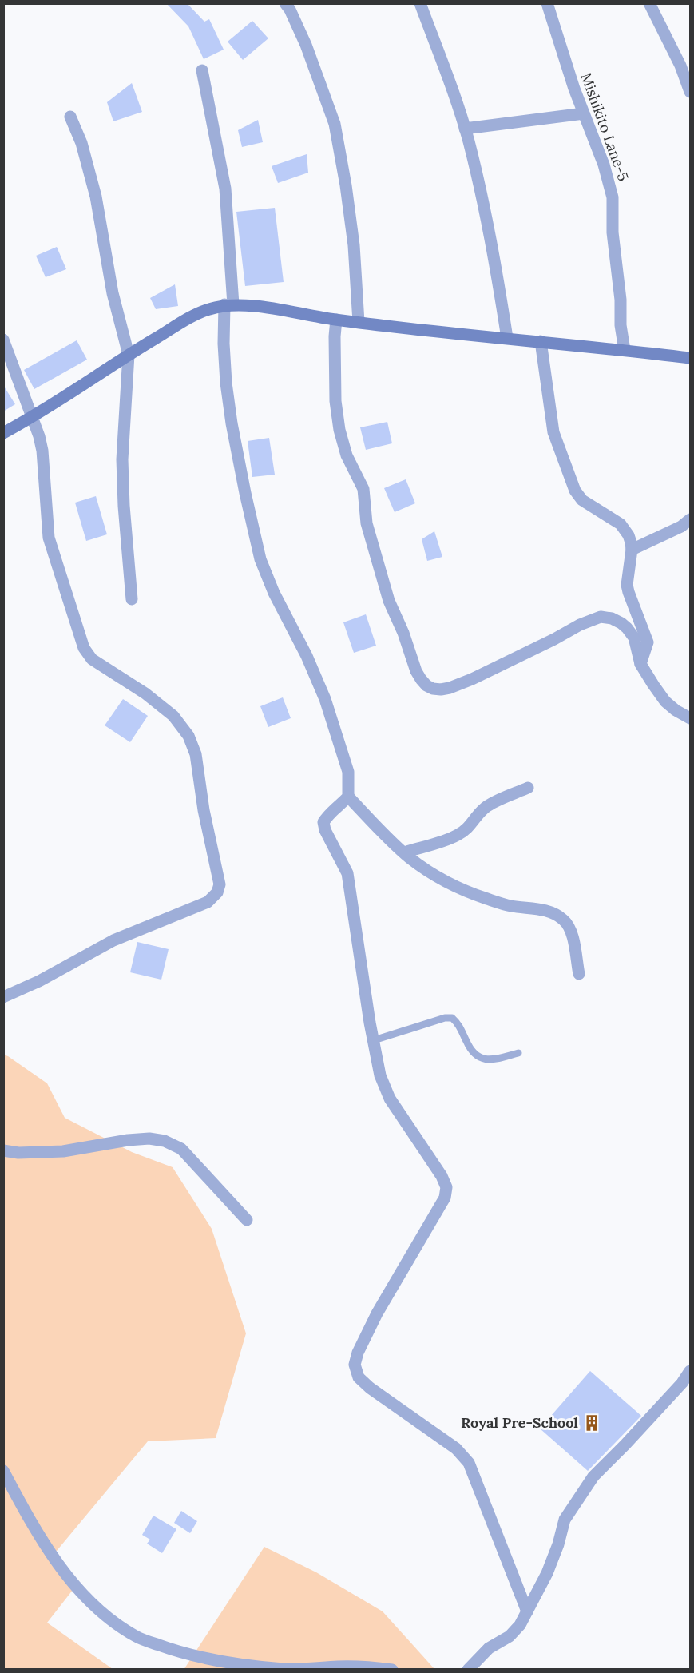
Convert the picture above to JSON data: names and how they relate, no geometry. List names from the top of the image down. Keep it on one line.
{"streets":{"street":["Mishikito Lane-5"]},"places":{"building":["Royal Pre-School"]}}
